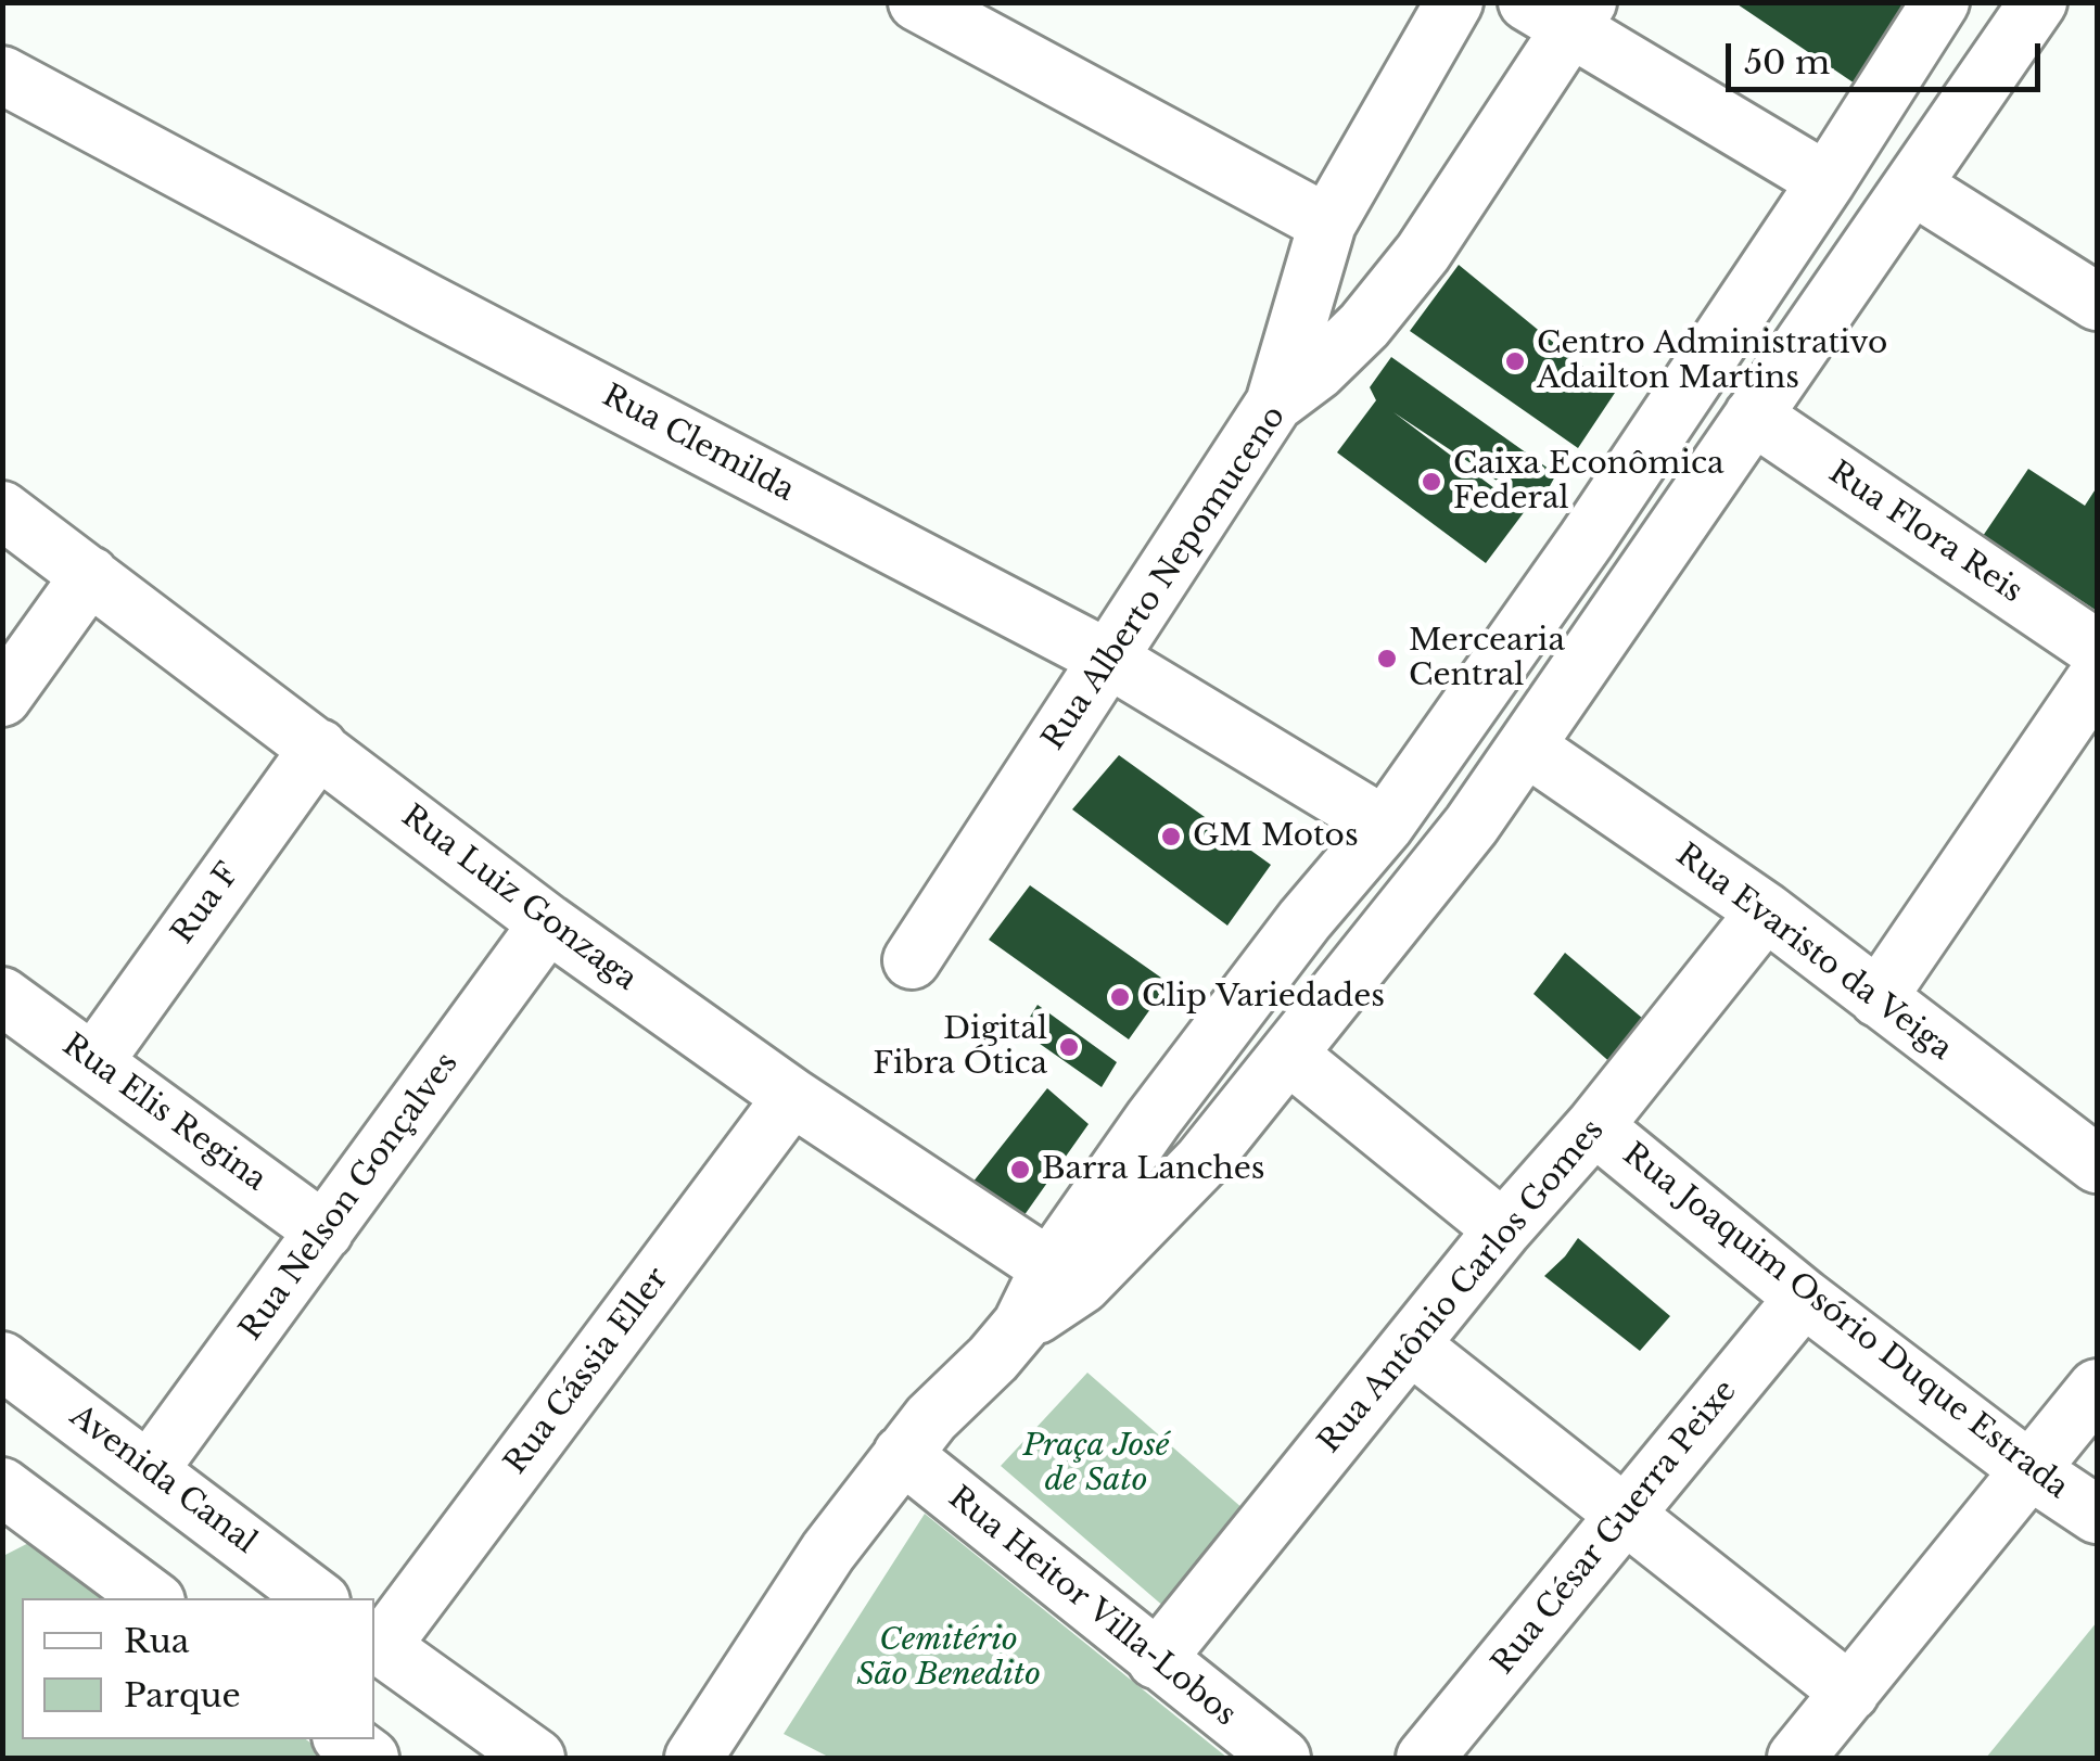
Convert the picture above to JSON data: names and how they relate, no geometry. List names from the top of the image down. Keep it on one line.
{"streets":{"street":["Rua Clemilda","Rua Flora Reis","Rua Alberto Nepomuceno","Rua Luiz Gonzaga","Rua F","Rua Evaristo da Veiga","Rua Elis Regina","Rua Nelson Gonçalves","Rua Antônio Carlos Gomes","Rua Joaquim Osório Duque Estrada","Rua Cássia Eller","Avenida Canal","Rua César Guerra Peixe","Rua Heitor Villa-Lobos"]},"crossings":[["Rua Clemilda","Rua Alberto Nepomuceno"],["Rua Luiz Gonzaga","Rua F"],["Rua Luiz Gonzaga","Rua Nelson Gonçalves"],["Rua Luiz Gonzaga","Rua Cássia Eller"],["Rua F","Rua Elis Regina"],["Rua Evaristo da Veiga","Rua Antônio Carlos Gomes"],["Rua Elis Regina","Rua Nelson Gonçalves"],["Rua Nelson Gonçalves","Avenida Canal"],["Rua Antônio Carlos Gomes","Rua Joaquim Osório Duque Estrada"],["Rua Antônio Carlos Gomes","Rua Heitor Villa-Lobos"],["Rua Joaquim Osório Duque Estrada","Rua César Guerra Peixe"]],"parks":["Praça José de Sato","Cemitério São Benedito"],"places":["Centro Administrativo Adailton Martins","Caixa Econômica Federal","Mercearia Central","GM Motos","Clip Variedades","Digital Fibra Ótica","Barra Lanches"],"legend":["Rua","Parque"],"scale_bar":"50 m"}
